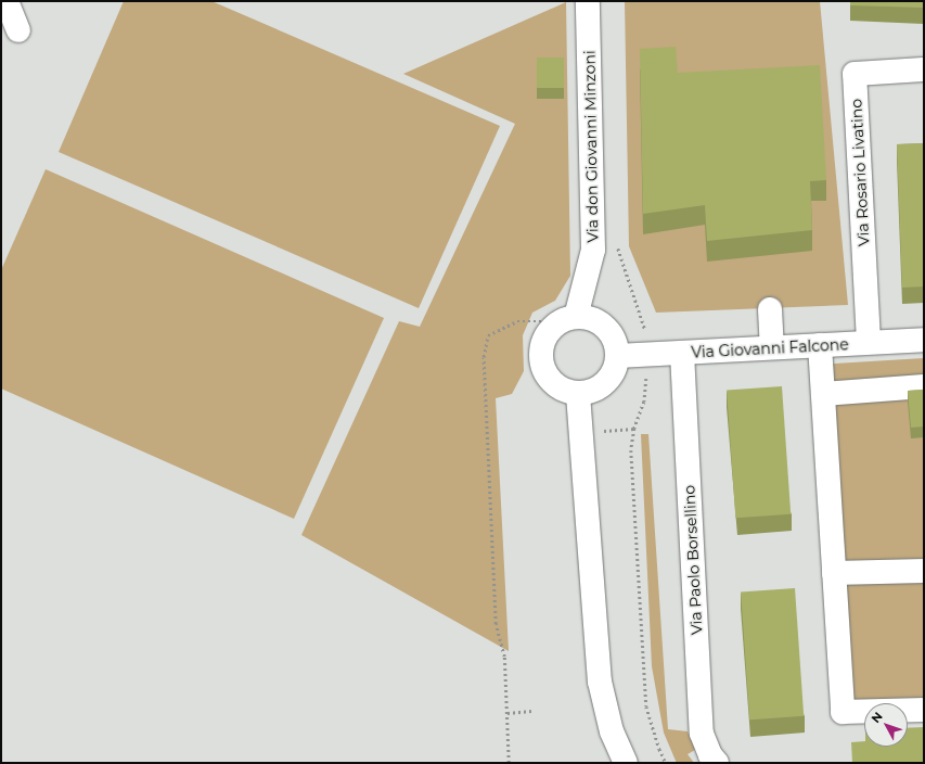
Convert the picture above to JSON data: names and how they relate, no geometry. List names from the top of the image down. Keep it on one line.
{"streets":{"street":["Via don Giovanni Minzoni","Via Rosario Livatino","Via Giovanni Falcone","Via Paolo Borsellino"]},"crossings":[["Via don Giovanni Minzoni","Via Giovanni Falcone"],["Via Rosario Livatino","Via Giovanni Falcone"],["Via Giovanni Falcone","Via Paolo Borsellino"]],"north":"top left"}
